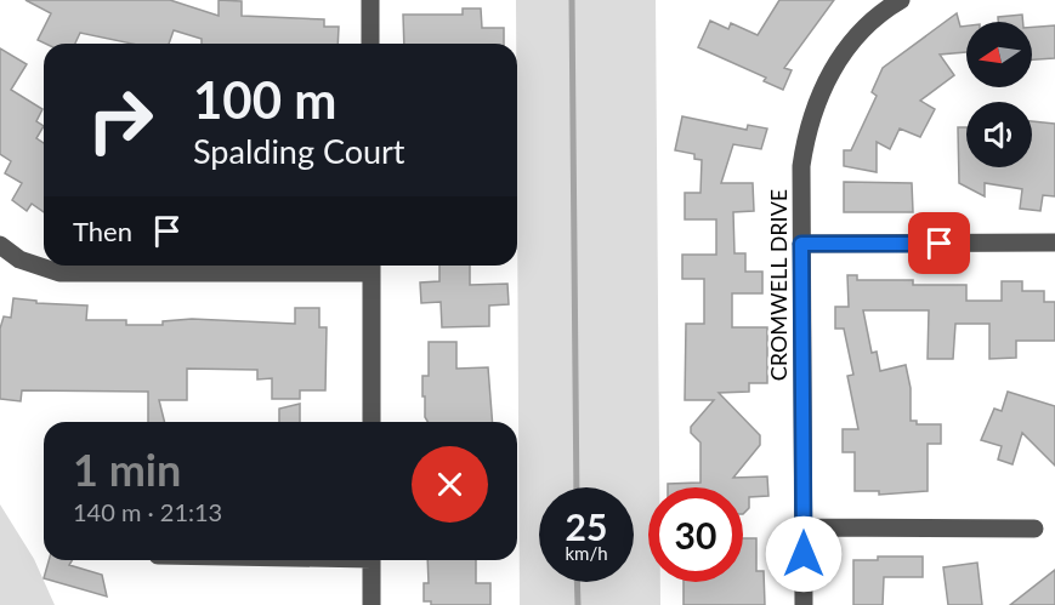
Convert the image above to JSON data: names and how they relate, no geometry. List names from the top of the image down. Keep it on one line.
{"streets":{"street":["CROMWELL DRIVE"]},"north":"left","page":{"turn":["100 m","Spalding Court"],"then":"Then","heading":["1 min","140 m · 21:13"],"speed":"25 km/h","limit":"30"}}
